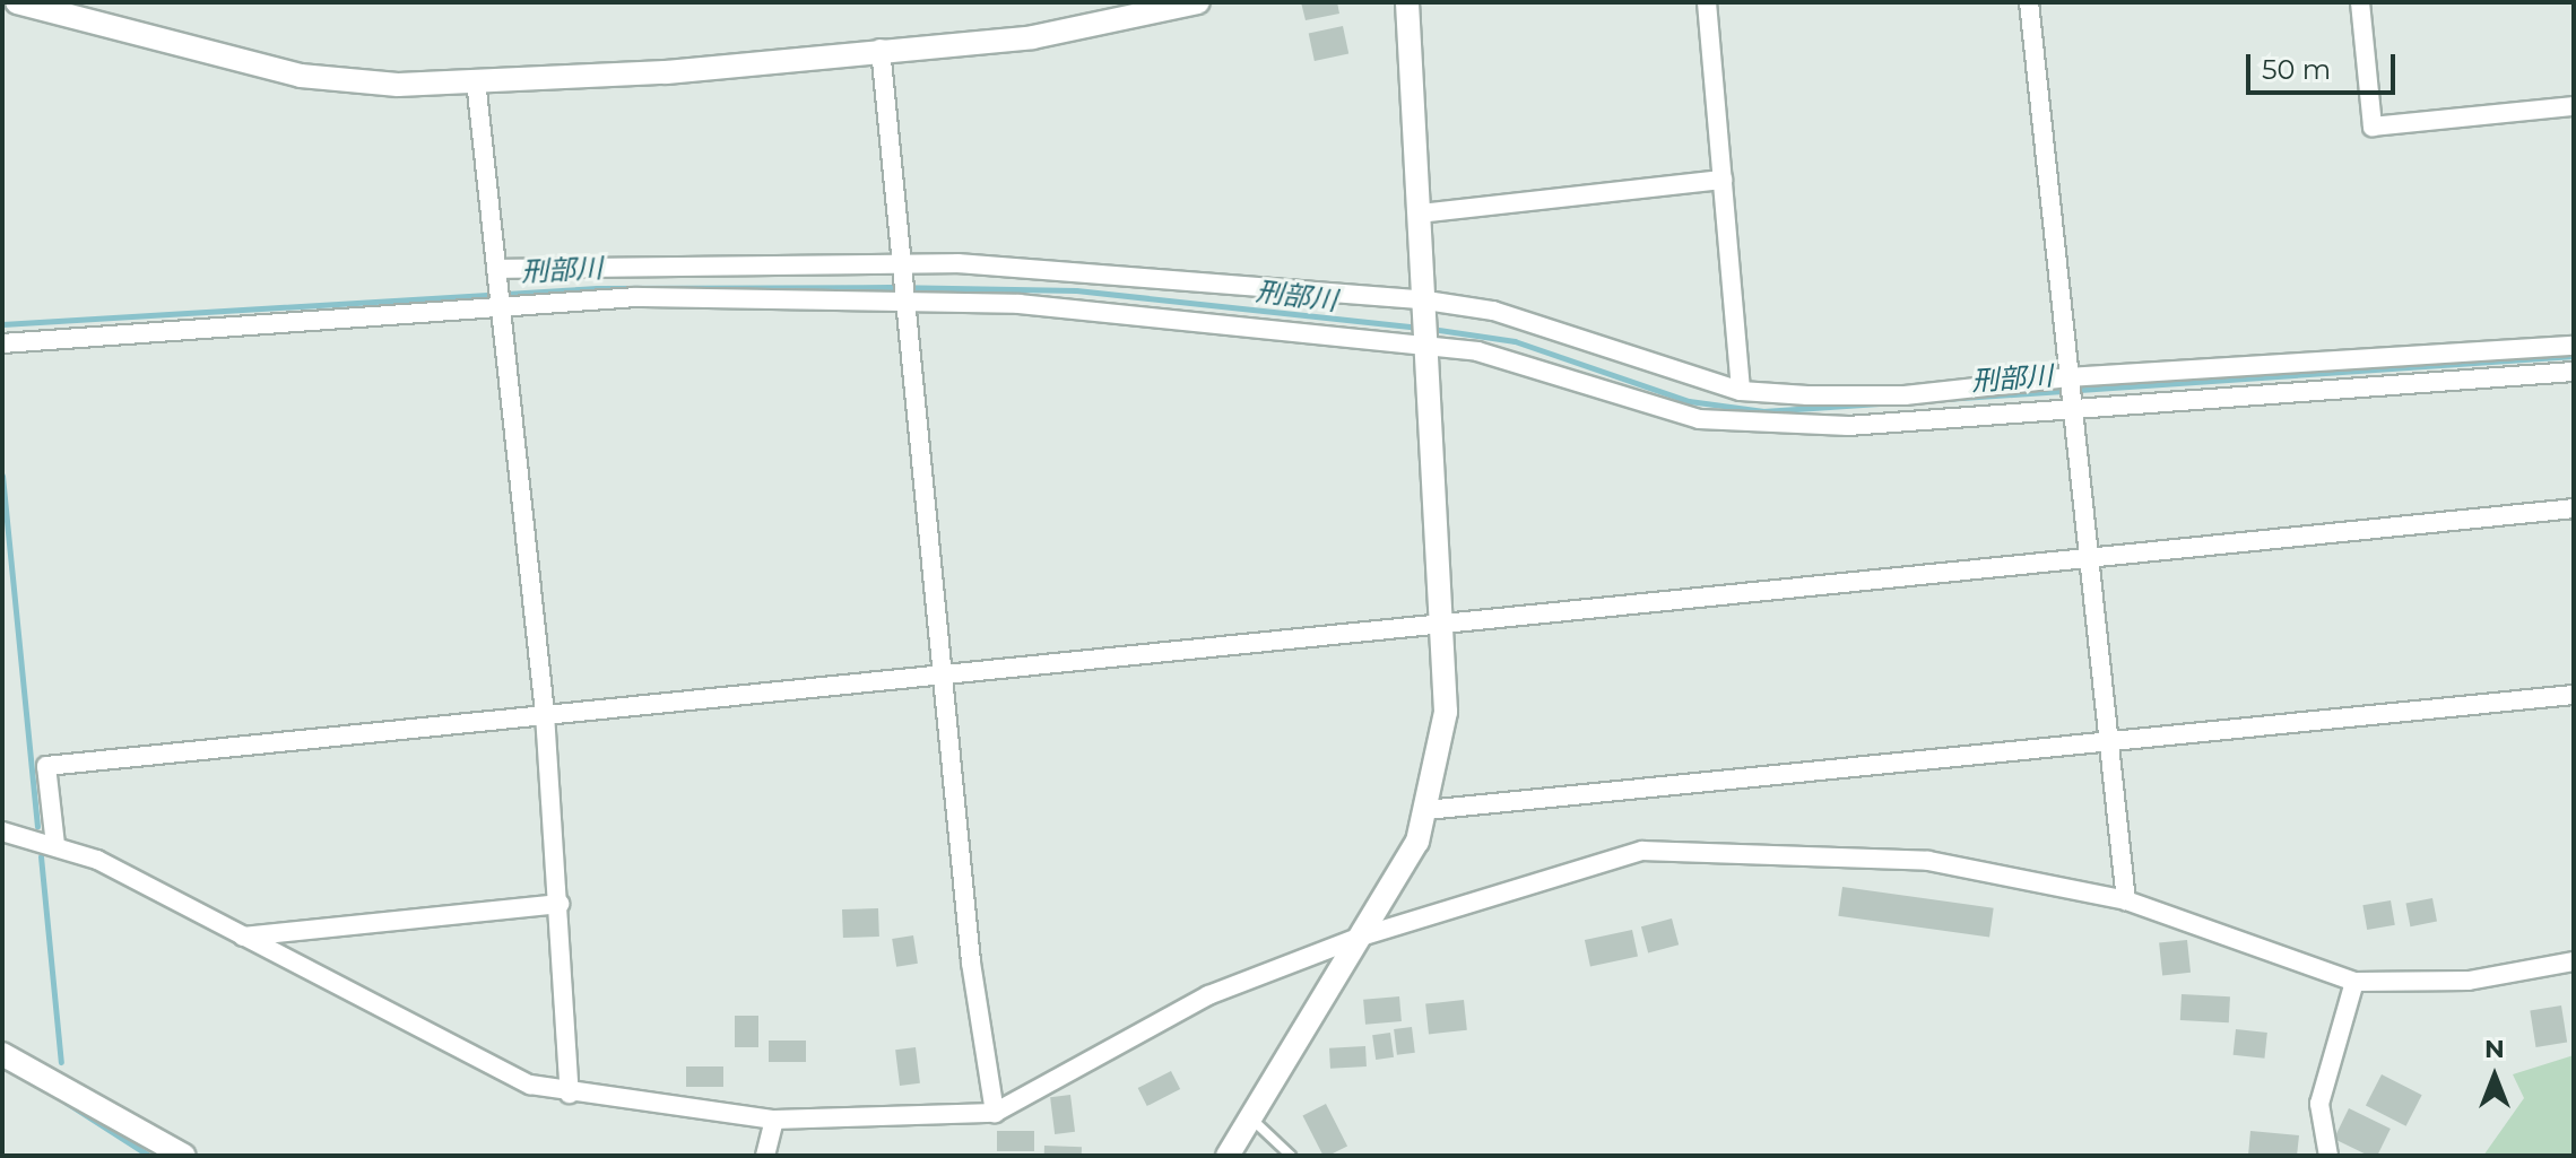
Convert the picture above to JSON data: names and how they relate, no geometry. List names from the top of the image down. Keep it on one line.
{"water":["刑部川"],"scale_bar":"50 m","north":"top"}
